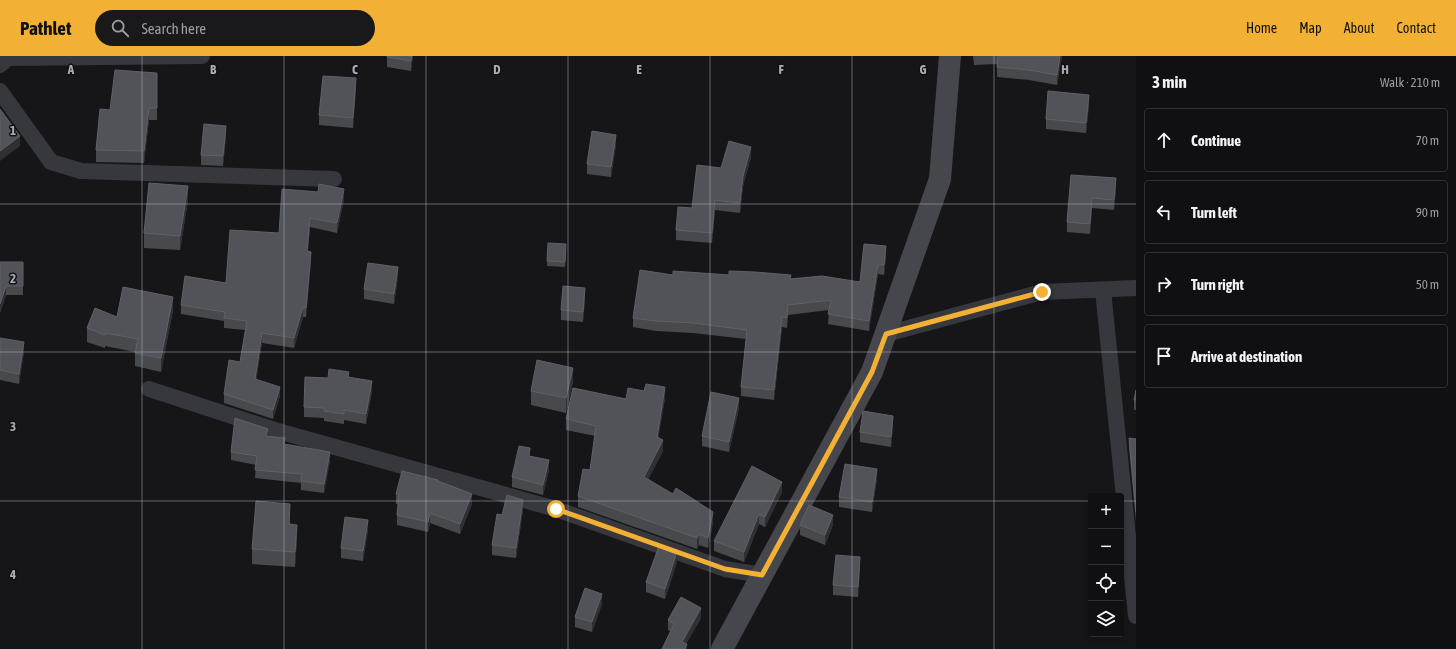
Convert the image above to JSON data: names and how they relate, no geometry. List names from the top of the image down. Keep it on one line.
{"page":{"header":"Pathlet","search":"Search here","nav":["Home","Map","About","Contact"],"heading":["3 min","Walk · 210 m"],"list":[["Continue","70 m"],["Turn left","90 m"],["Turn right","50 m"],"Arrive at destination"],"map_buttons":["+","−"]},"grid":{"columns":["A","B","C","D","E","F","G","H"],"rows":["1","2","3","4"]}}
